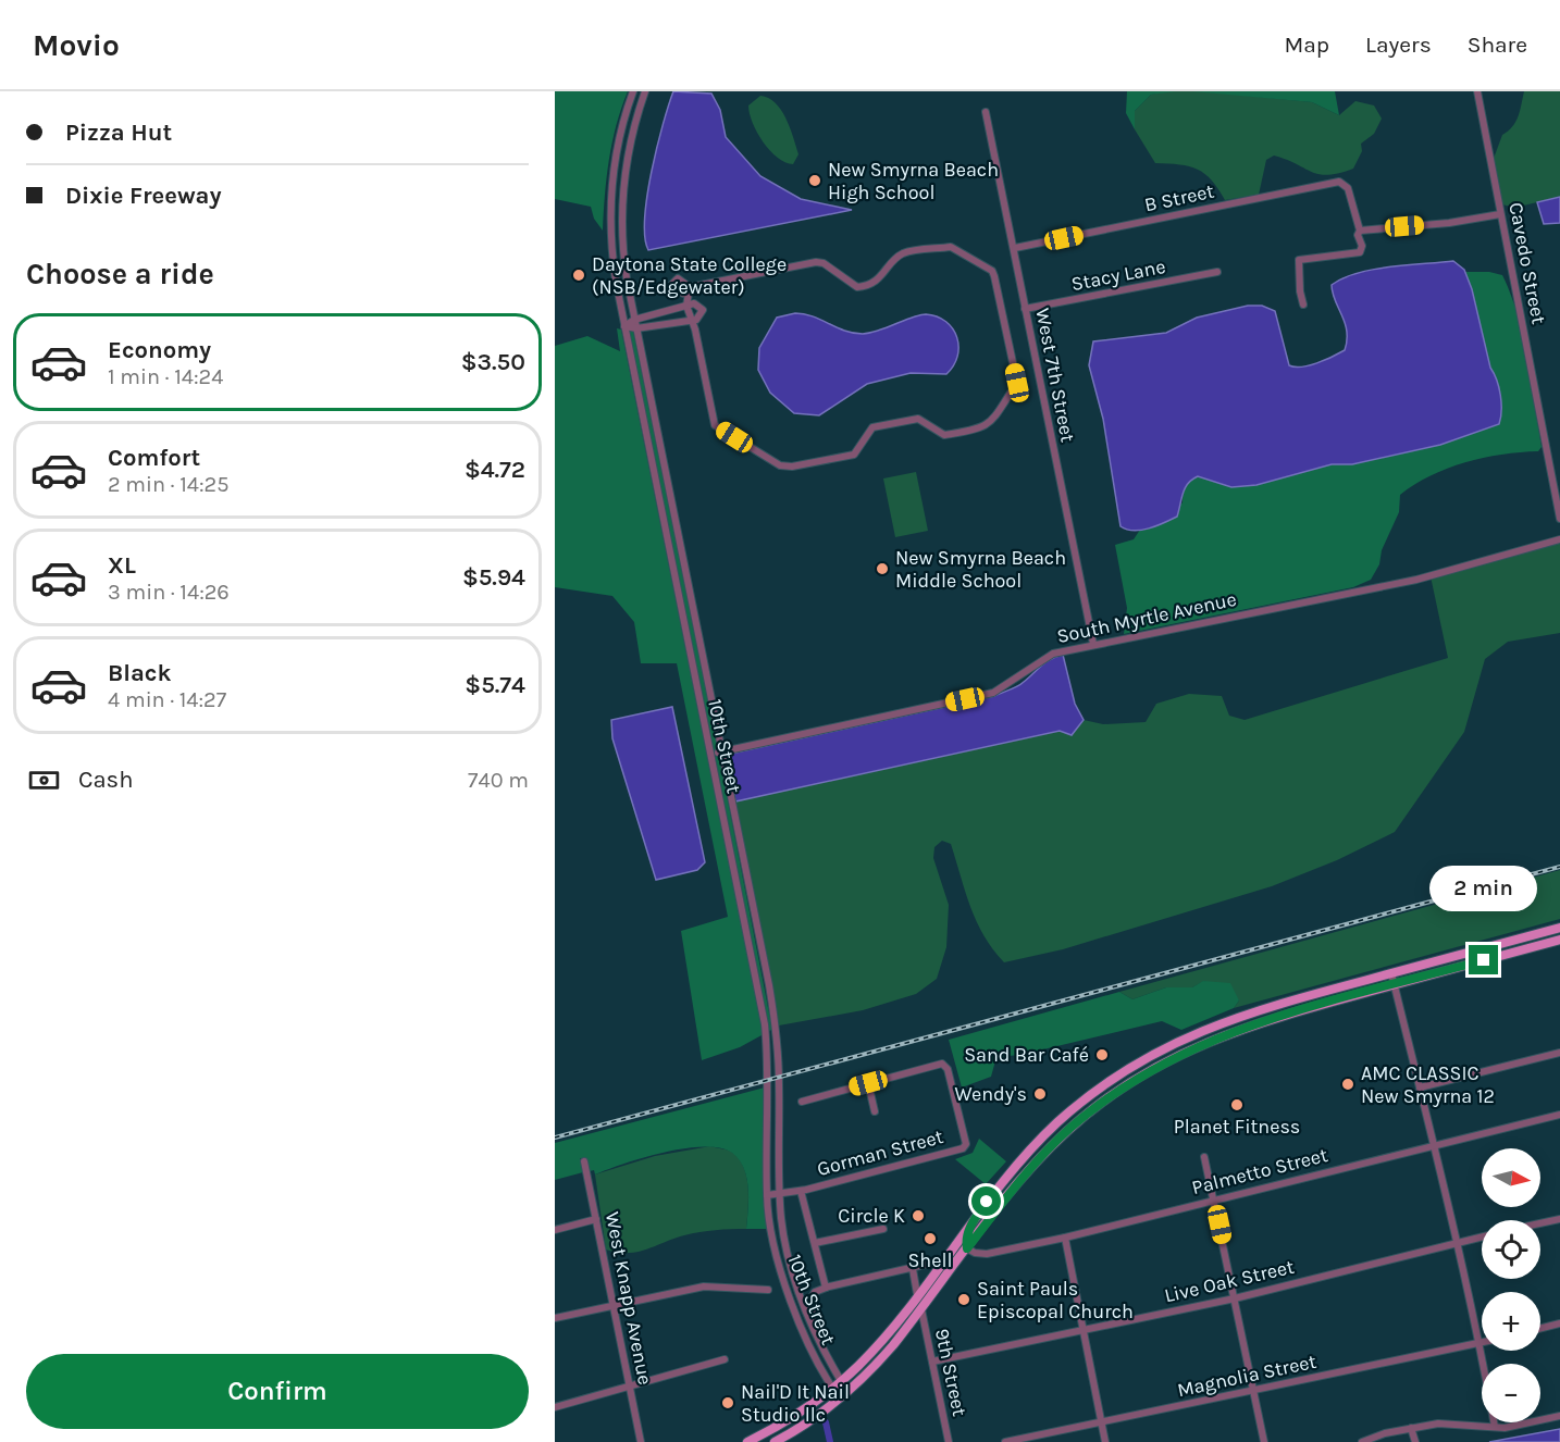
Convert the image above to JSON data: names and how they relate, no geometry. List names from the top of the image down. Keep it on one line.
{"streets":{"street":["B Street","Cavedo Street","Stacy Lane","West 7th Street","South Myrtle Avenue","10th Street","Gorman Street","Palmetto Street","Live Oak Street","West Knapp Avenue","9th Street","Magnolia Street"]},"crossings":[["B Street","West 7th Street"],["Stacy Lane","West 7th Street"],["West 7th Street","South Myrtle Avenue"],["South Myrtle Avenue","10th Street"],["10th Street","Gorman Street"],["Live Oak Street","9th Street"]],"places":["New Smyrna Beach High School","Daytona State College (NSB/Edgewater)","New Smyrna Beach Middle School","Sand Bar Café","AMC CLASSIC New Smyrna 12","Wendy's","Planet Fitness","Circle K","Shell","Saint Pauls Episcopal Church","Nail'D It Nail Studio llc"],"north":"right","page":{"header":"Movio","nav":["Map","Layers","Share"],"banner":["Pizza Hut","Dixie Freeway"],"heading":"Choose a ride","list":[{"name":"Economy","note":"1 min · 14:24","value":"$3.50"},{"name":"Comfort","note":"2 min · 14:25","value":"$4.72"},{"name":"XL","note":"3 min · 14:26","value":"$5.94"},{"name":"Black","note":"4 min · 14:27","value":"$5.74"}],"pay":["Cash","740 m"],"bubble":"2 min","map_buttons":["+","−"],"buttons":"Confirm"}}
